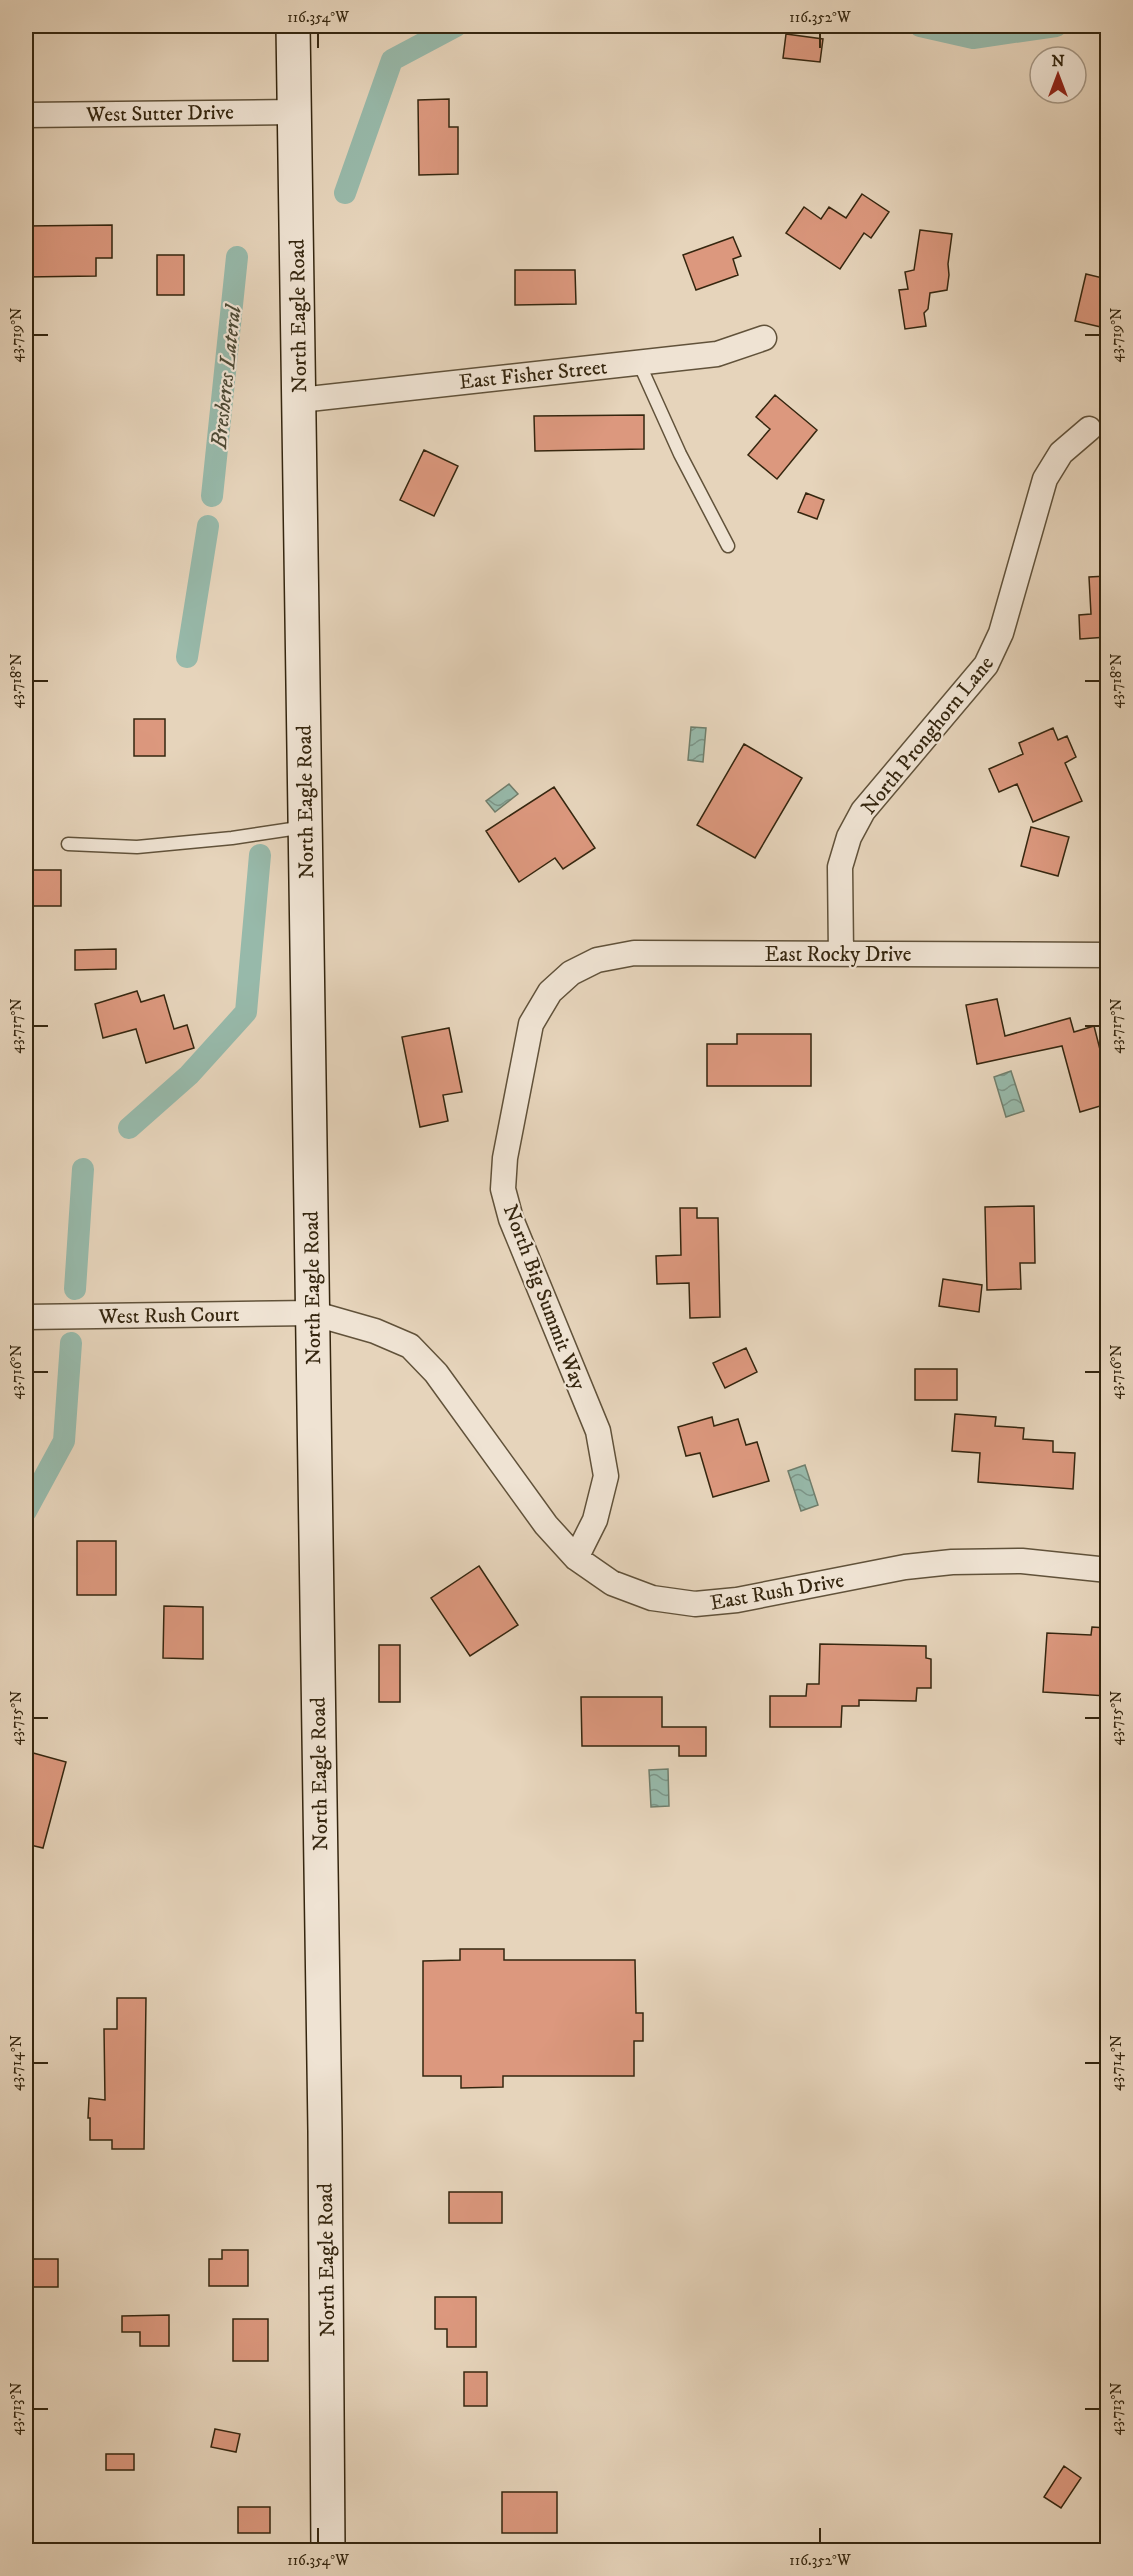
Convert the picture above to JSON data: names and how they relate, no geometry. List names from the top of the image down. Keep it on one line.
{"streets":{"main road":["North Eagle Road"],"street":["West Sutter Drive","East Fisher Street","North Pronghorn Lane","East Rocky Drive","North Big Summit Way","West Rush Court","East Rush Drive"]},"crossings":[["West Sutter Drive","North Eagle Road"],["North Eagle Road","East Fisher Street"],["North Eagle Road","West Rush Court"],["North Eagle Road","East Rush Drive"],["North Pronghorn Lane","East Rocky Drive"],["East Rocky Drive","North Big Summit Way"],["North Big Summit Way","East Rush Drive"],["West Rush Court","East Rush Drive"]],"water":["Bresheres Lateral"],"north":"top","coordinates":["116.354°W","116.352°W","43.719°N","43.718°N","43.717°N","43.716°N","43.715°N","43.714°N","43.713°N"]}
